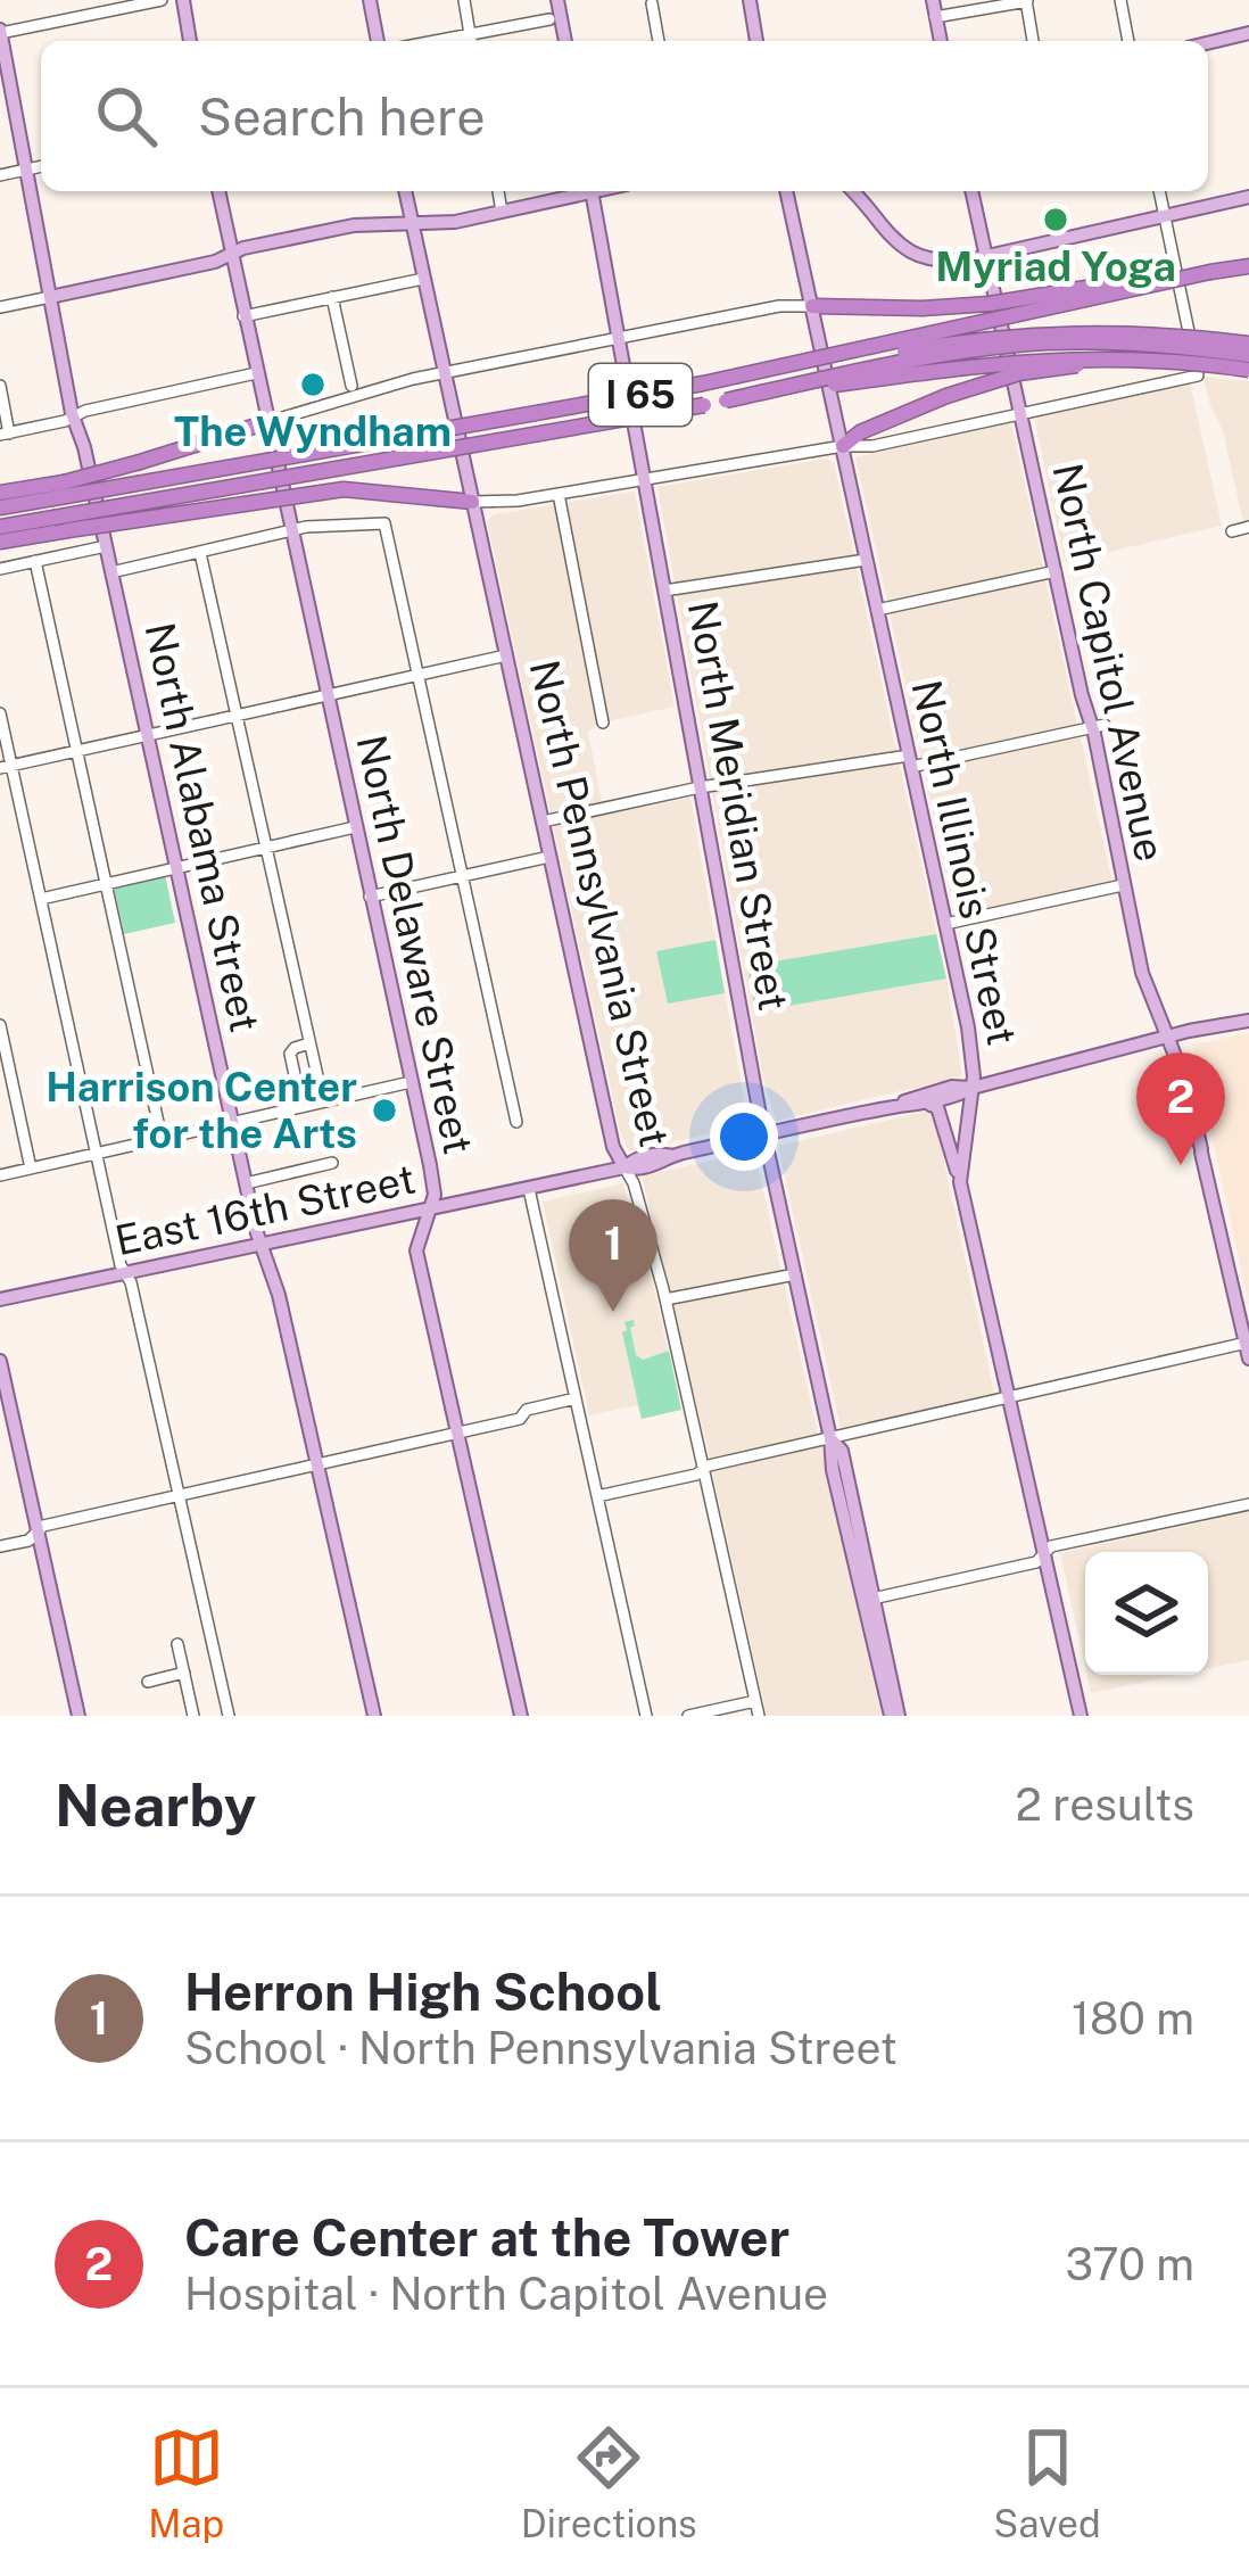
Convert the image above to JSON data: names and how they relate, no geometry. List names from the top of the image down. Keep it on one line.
{"streets":{"highway":["I 65"],"main road":["North Capitol Avenue","North Meridian Street","North Alabama Street","North Illinois Street","North Pennsylvania Street","North Delaware Street","East 16th Street"]},"crossings":[["North Meridian Street","East 16th Street"],["North Alabama Street","East 16th Street"],["North Pennsylvania Street","East 16th Street"],["North Delaware Street","East 16th Street"]],"places":["Myriad Yoga","The Wyndham","Harrison Center for the Arts"],"page":{"search":"Search here","pins":["2","1"],"heading":["Nearby","2 results"],"list":[{"mark":"1","name":"Herron High School","note":"School · North Pennsylvania Street","value":"180 m"},{"mark":"2","name":"Care Center at the Tower","note":"Hospital · North Capitol Avenue","value":"370 m"}],"nav":["Map","Directions","Saved"]}}
